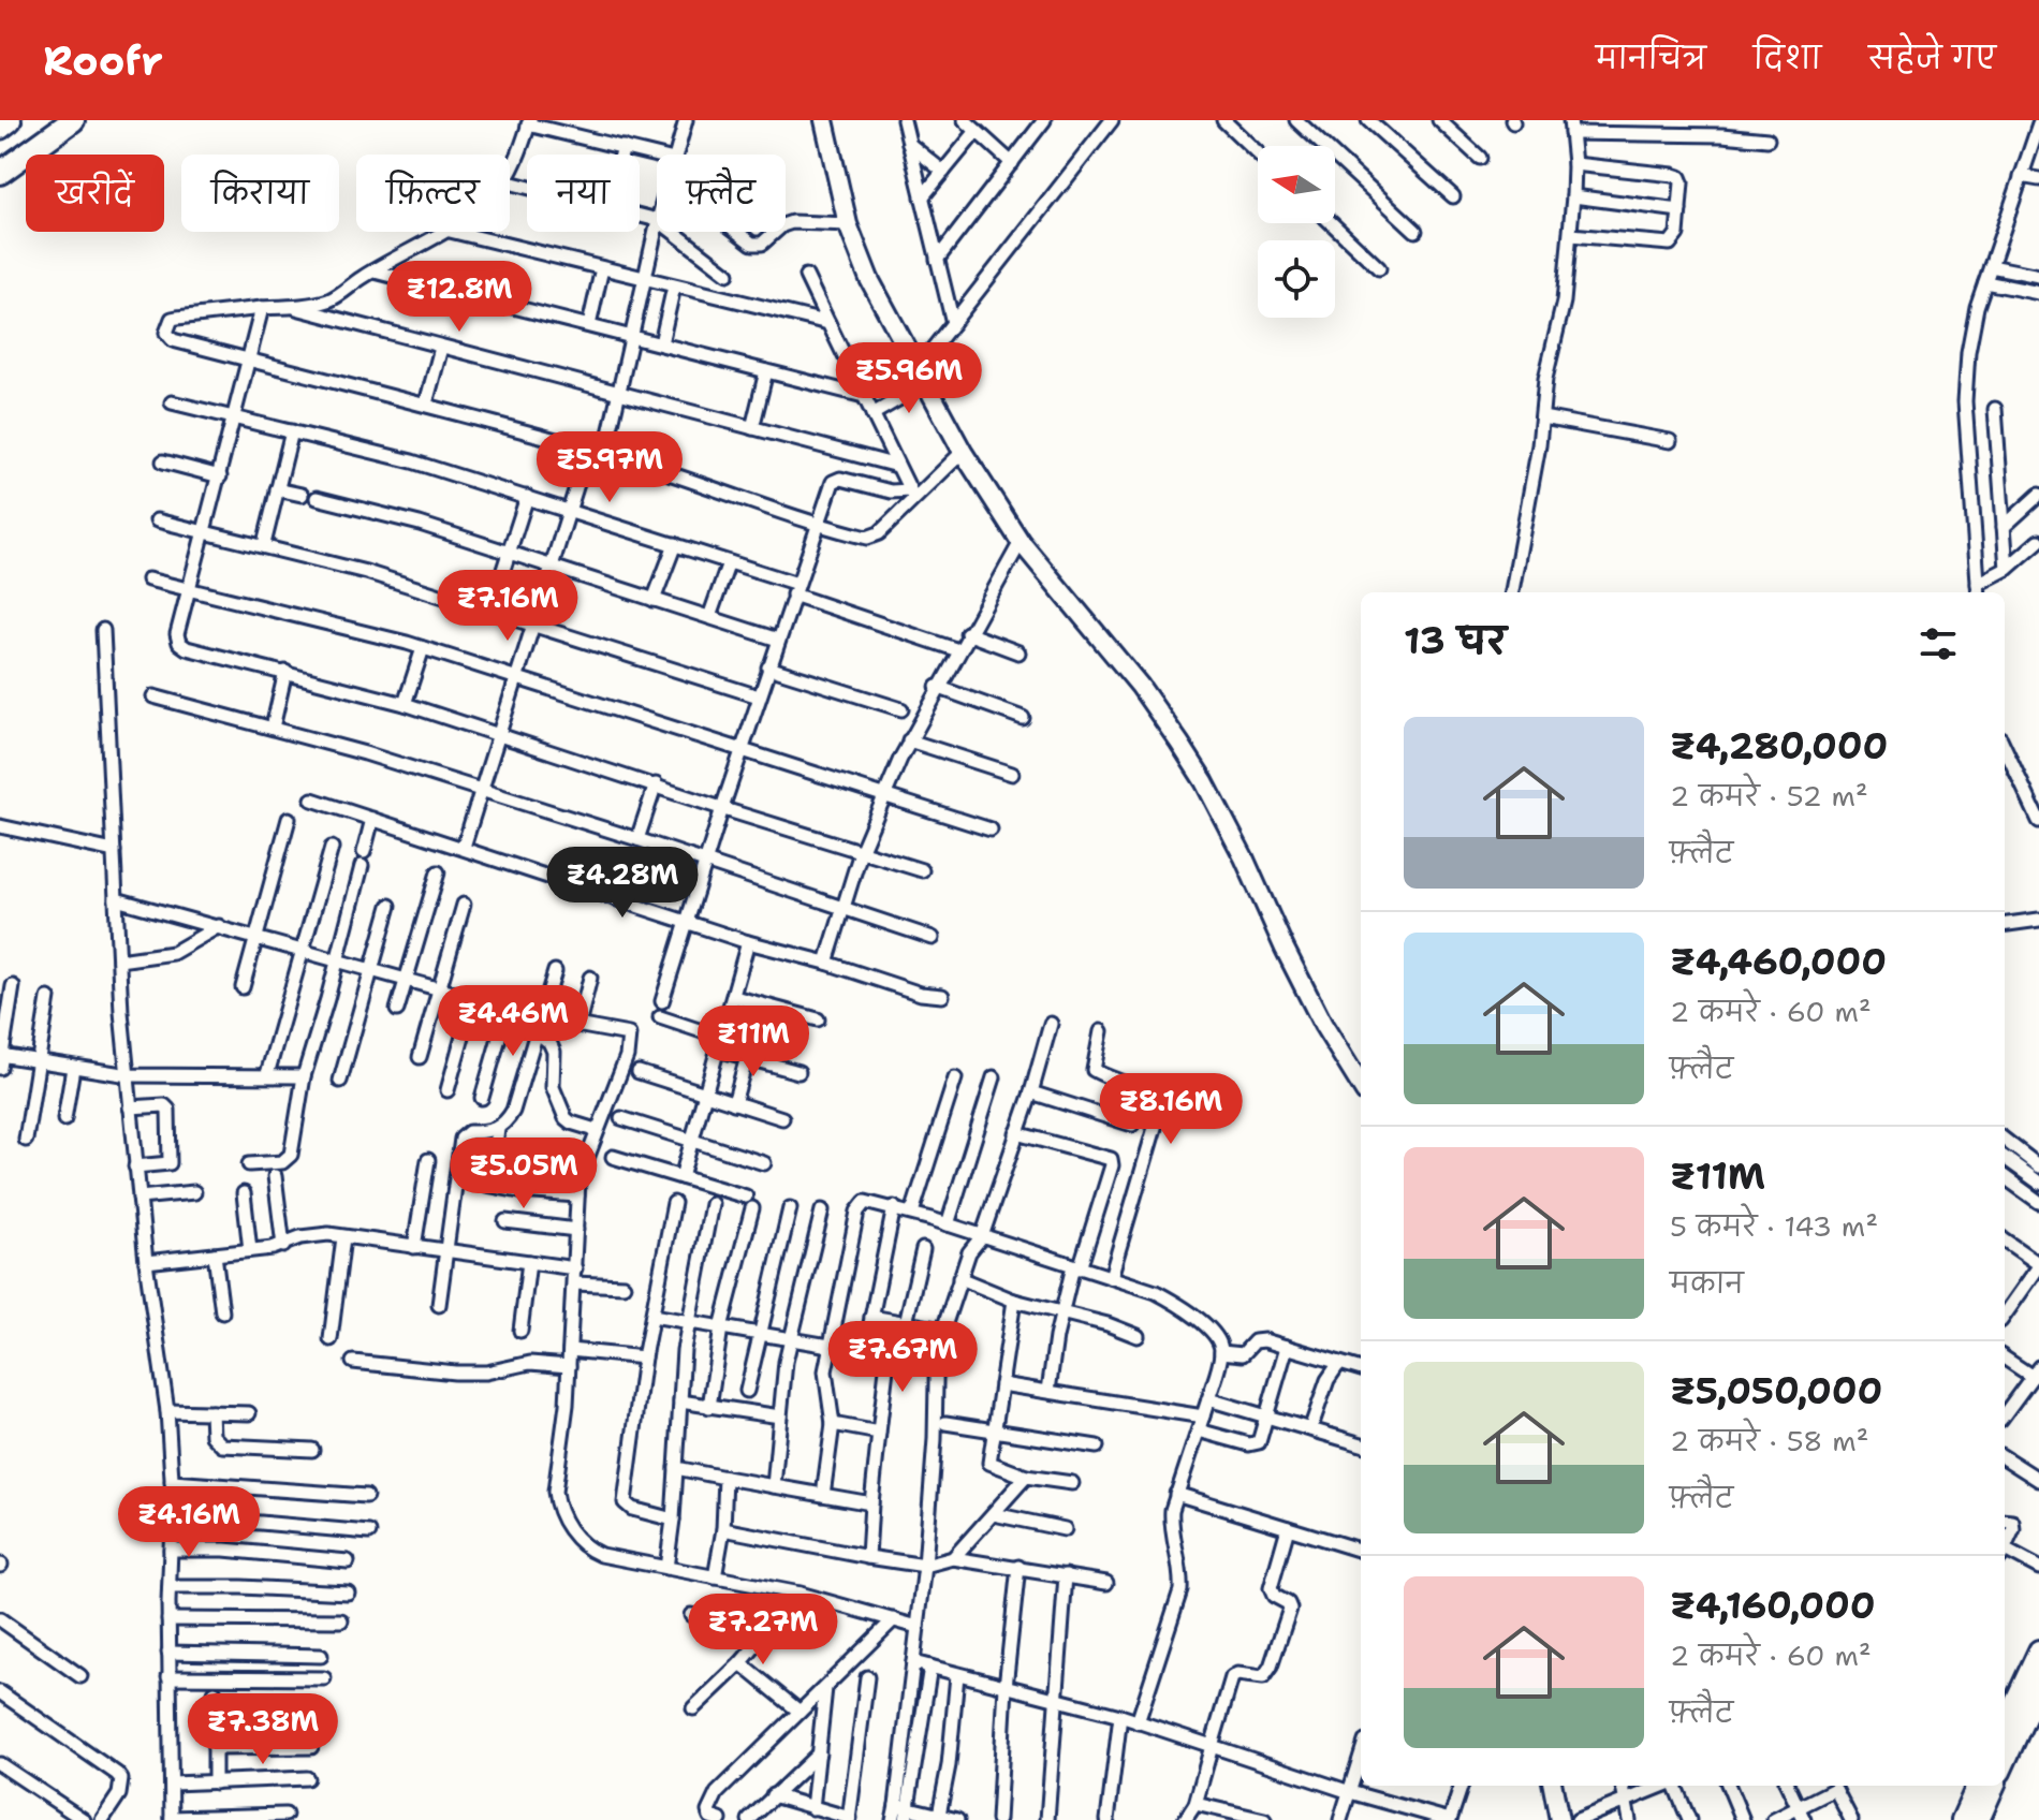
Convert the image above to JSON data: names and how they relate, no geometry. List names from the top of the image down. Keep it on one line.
{"north":"left","page":{"header":"Roofr","nav":["मानचित्र","दिशा","सहेजे गए"],"chip":["खरीदें","किराया","फ़िल्टर","नया","फ़्लैट"],"price":["₹12.8M","₹5.96M","₹5.97M","₹7.16M","₹4.28M","₹4.46M","₹11M","₹8.16M","₹5.05M","₹7.67M","₹4.16M","₹7.27M","₹7.38M"],"heading":"13 घर","list":[{"name":"₹4,280,000","note":"2 कमरे · 52 m² · फ़्लैट"},{"name":"₹4,460,000","note":"2 कमरे · 60 m² · फ़्लैट"},{"name":"₹11M","note":"5 कमरे · 143 m² · मकान"},{"name":"₹5,050,000","note":"2 कमरे · 58 m² · फ़्लैट"},{"name":"₹4,160,000","note":"2 कमरे · 60 m² · फ़्लैट"}]}}
